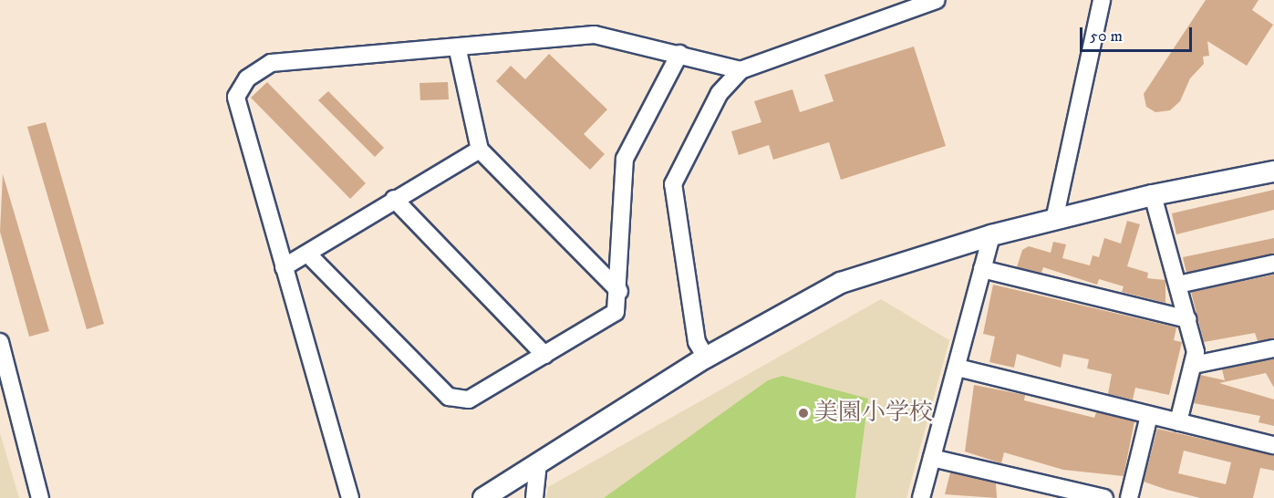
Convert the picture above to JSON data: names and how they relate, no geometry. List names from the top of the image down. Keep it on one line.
{"places":["美園小学校"],"scale_bar":"50 m"}
